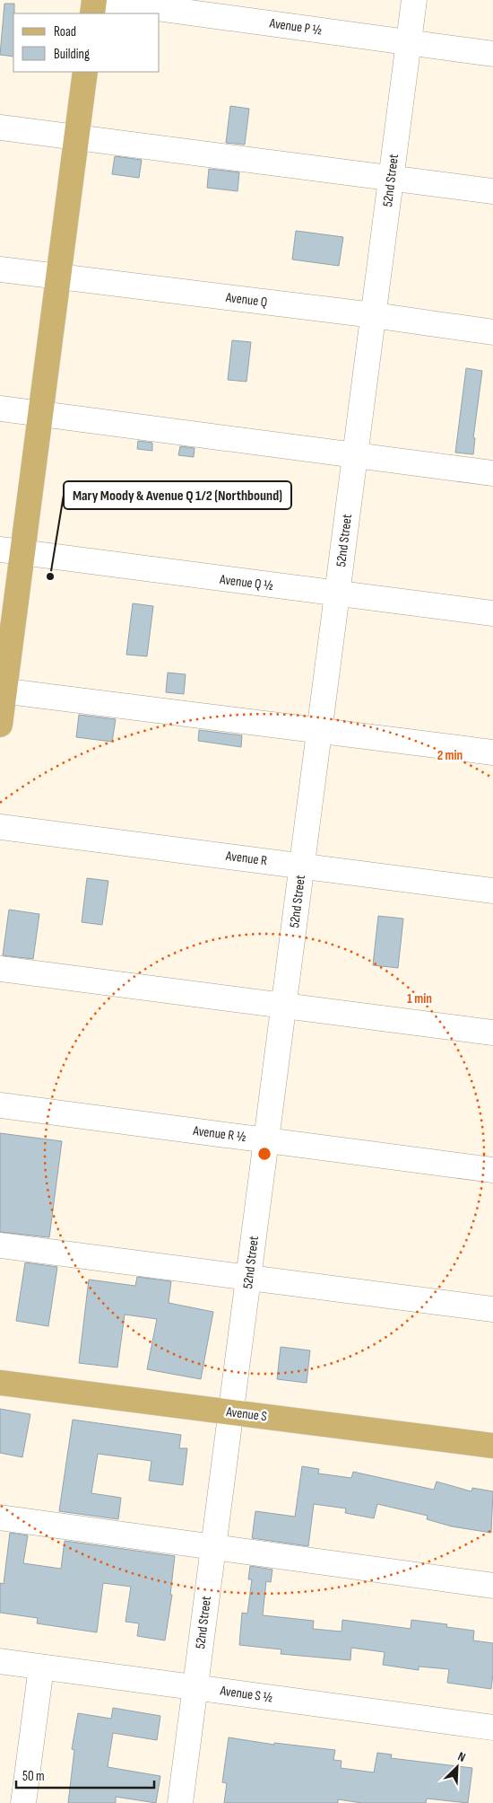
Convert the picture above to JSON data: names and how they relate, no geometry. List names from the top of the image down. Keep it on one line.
{"streets":{"main road":["Avenue S"],"street":["Avenue P ½","52nd Street","Avenue Q","Avenue Q ½","Avenue R","Avenue R ½","Avenue S ½"]},"crossings":[["Avenue P ½","52nd Street"],["52nd Street","Avenue Q"],["52nd Street","Avenue Q ½"],["52nd Street","Avenue R"],["52nd Street","Avenue R ½"],["52nd Street","Avenue S"],["52nd Street","Avenue S ½"]],"places":["Mary Moody & Avenue Q 1/2 (Northbound)"],"legend":["Road","Building"],"scale_bar":"50 m","north":"top right","rings":["2 min","1 min"]}
